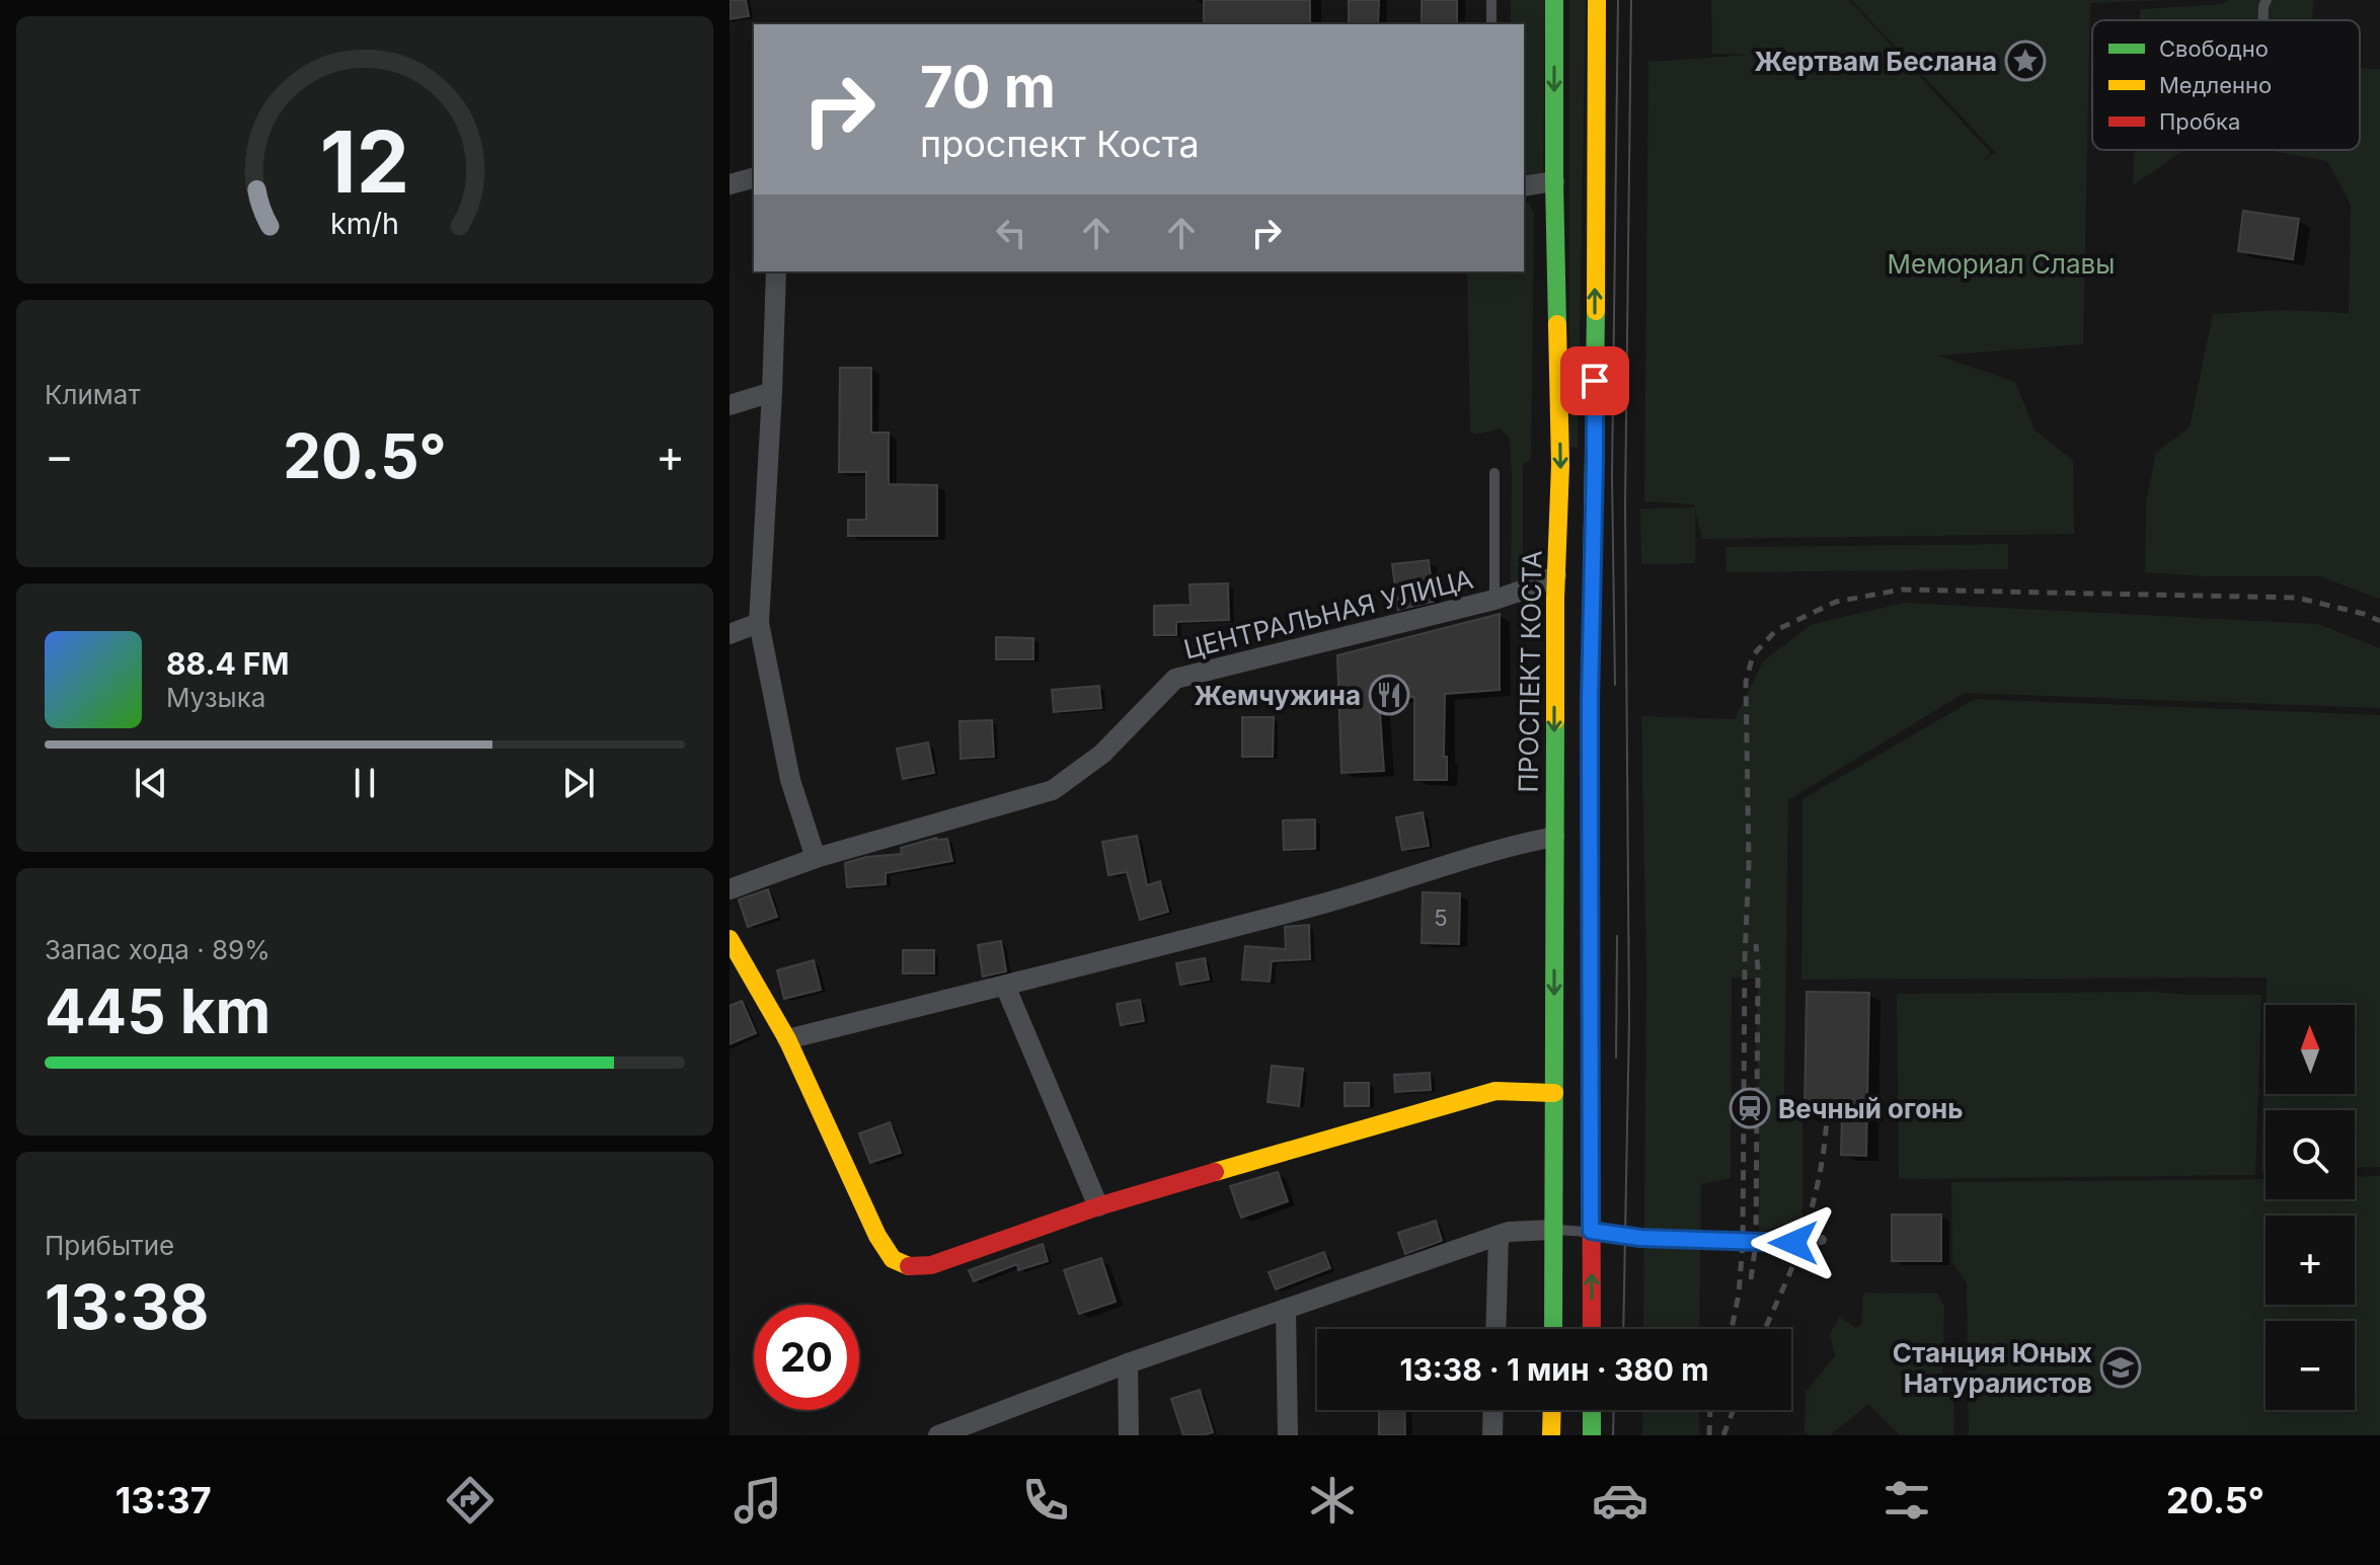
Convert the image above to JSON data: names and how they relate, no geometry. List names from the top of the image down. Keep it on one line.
{"streets":{"main road":["ПРОСПЕКТ КОСТА"],"street":["ЦЕНТРАЛЬНАЯ УЛИЦА"]},"crossings":[["ЦЕНТРАЛЬНАЯ УЛИЦА","ПРОСПЕКТ КОСТА"]],"parks":["Мемориал Славы"],"places":{"place":["Жертвам Беслана"],"restaurant":["Жемчужина"],"station":["Вечный огонь"],"school or university":["Станция Юных Натуралистов"]},"house_numbers":["5"],"legend":["Свободно","Медленно","Пробка"],"north":"top","page":{"turn":["70 m","проспект Коста"],"tile":["Климат",["Запас хода · 89%","445 km"],["Прибытие","13:38"]],"heat":["−","20.5°","+"],"song":["88.4 FM","Музыка"],"map_buttons":["+","−"],"limit":"20","trip":"13:38 · 1 мин · 380 m","tabs":["13:37","20.5°"],"gauge":["12","km/h"]}}
